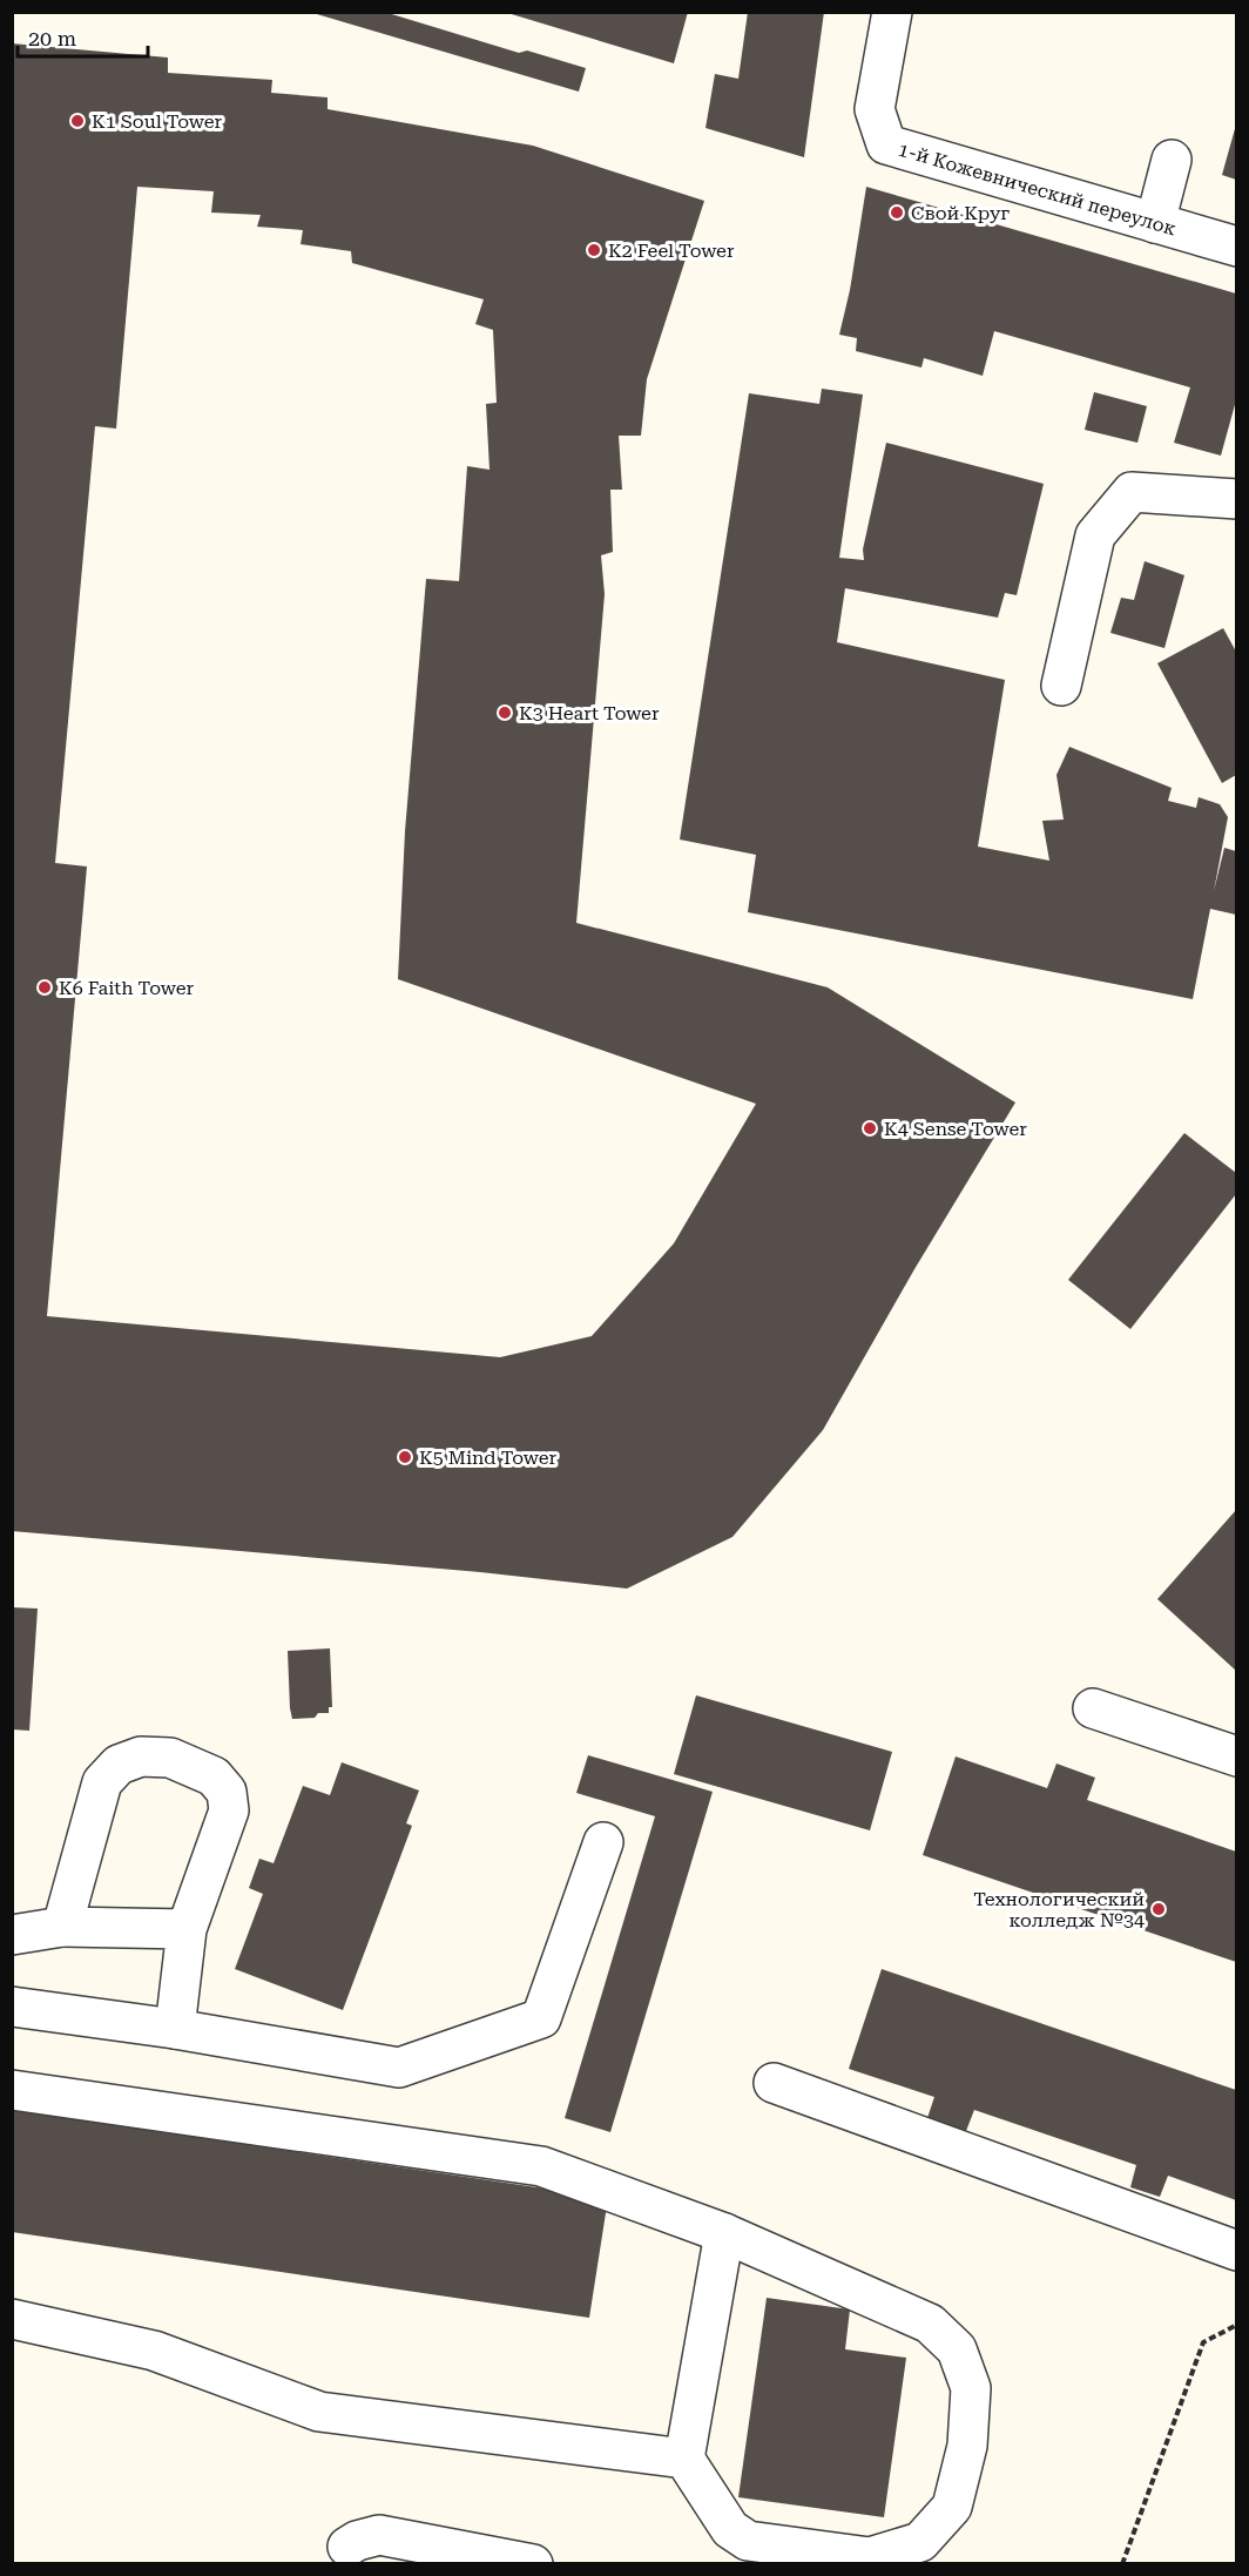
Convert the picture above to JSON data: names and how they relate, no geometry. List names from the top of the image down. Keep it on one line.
{"streets":{"street":["1-й Кожевнический переулок"]},"places":["К1 Soul Tower","Свой Круг","К2 Feel Tower","К3 Heart Tower","К6 Faith Tower","К4 Sense Tower","К5 Mind Tower","Технологический колледж №34"],"scale_bar":"20 m"}
